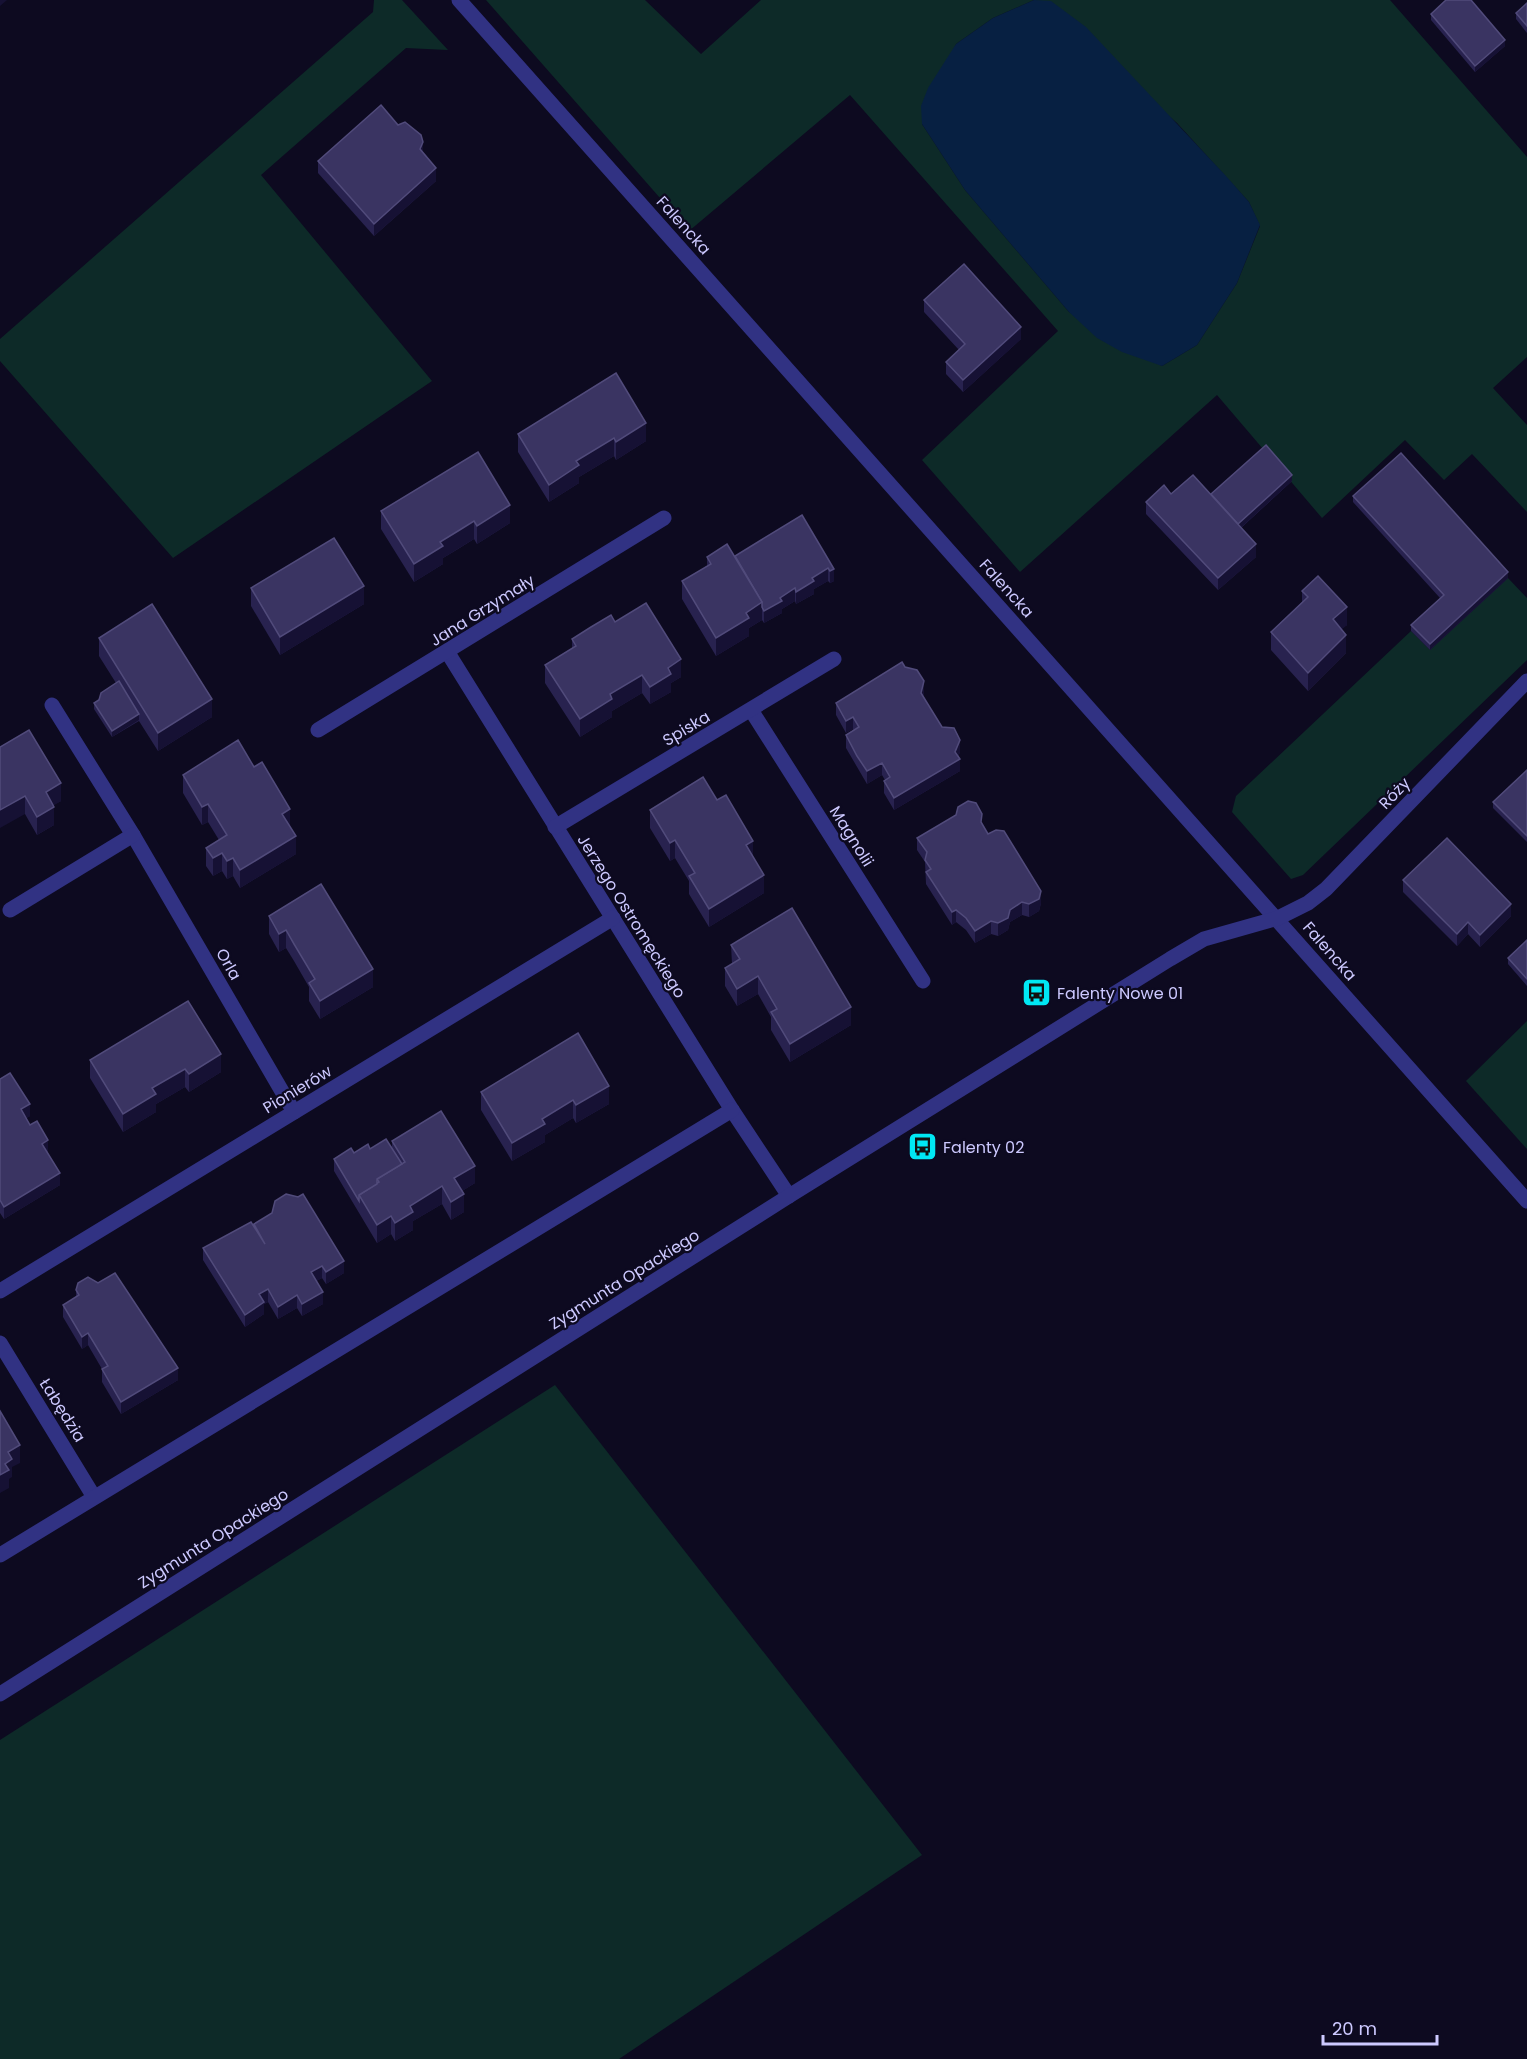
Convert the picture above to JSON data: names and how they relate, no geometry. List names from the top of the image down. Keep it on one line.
{"streets":{"street":["Falencka","Jana Grzymały","Spiska","Róży","Magnolii","Jerzego Ostromęckiego","Orla","Pionierów","Zygmunta Opackiego","Łabędzia"]},"crossings":[["Falencka","Róży"],["Falencka","Zygmunta Opackiego"],["Jana Grzymały","Jerzego Ostromęckiego"],["Spiska","Magnolii"],["Spiska","Jerzego Ostromęckiego"],["Róży","Zygmunta Opackiego"],["Jerzego Ostromęckiego","Pionierów"],["Jerzego Ostromęckiego","Zygmunta Opackiego"],["Orla","Pionierów"]],"places":{"bus stop":["Falenty Nowe 01","Falenty 02"]},"scale_bar":"20 m"}
